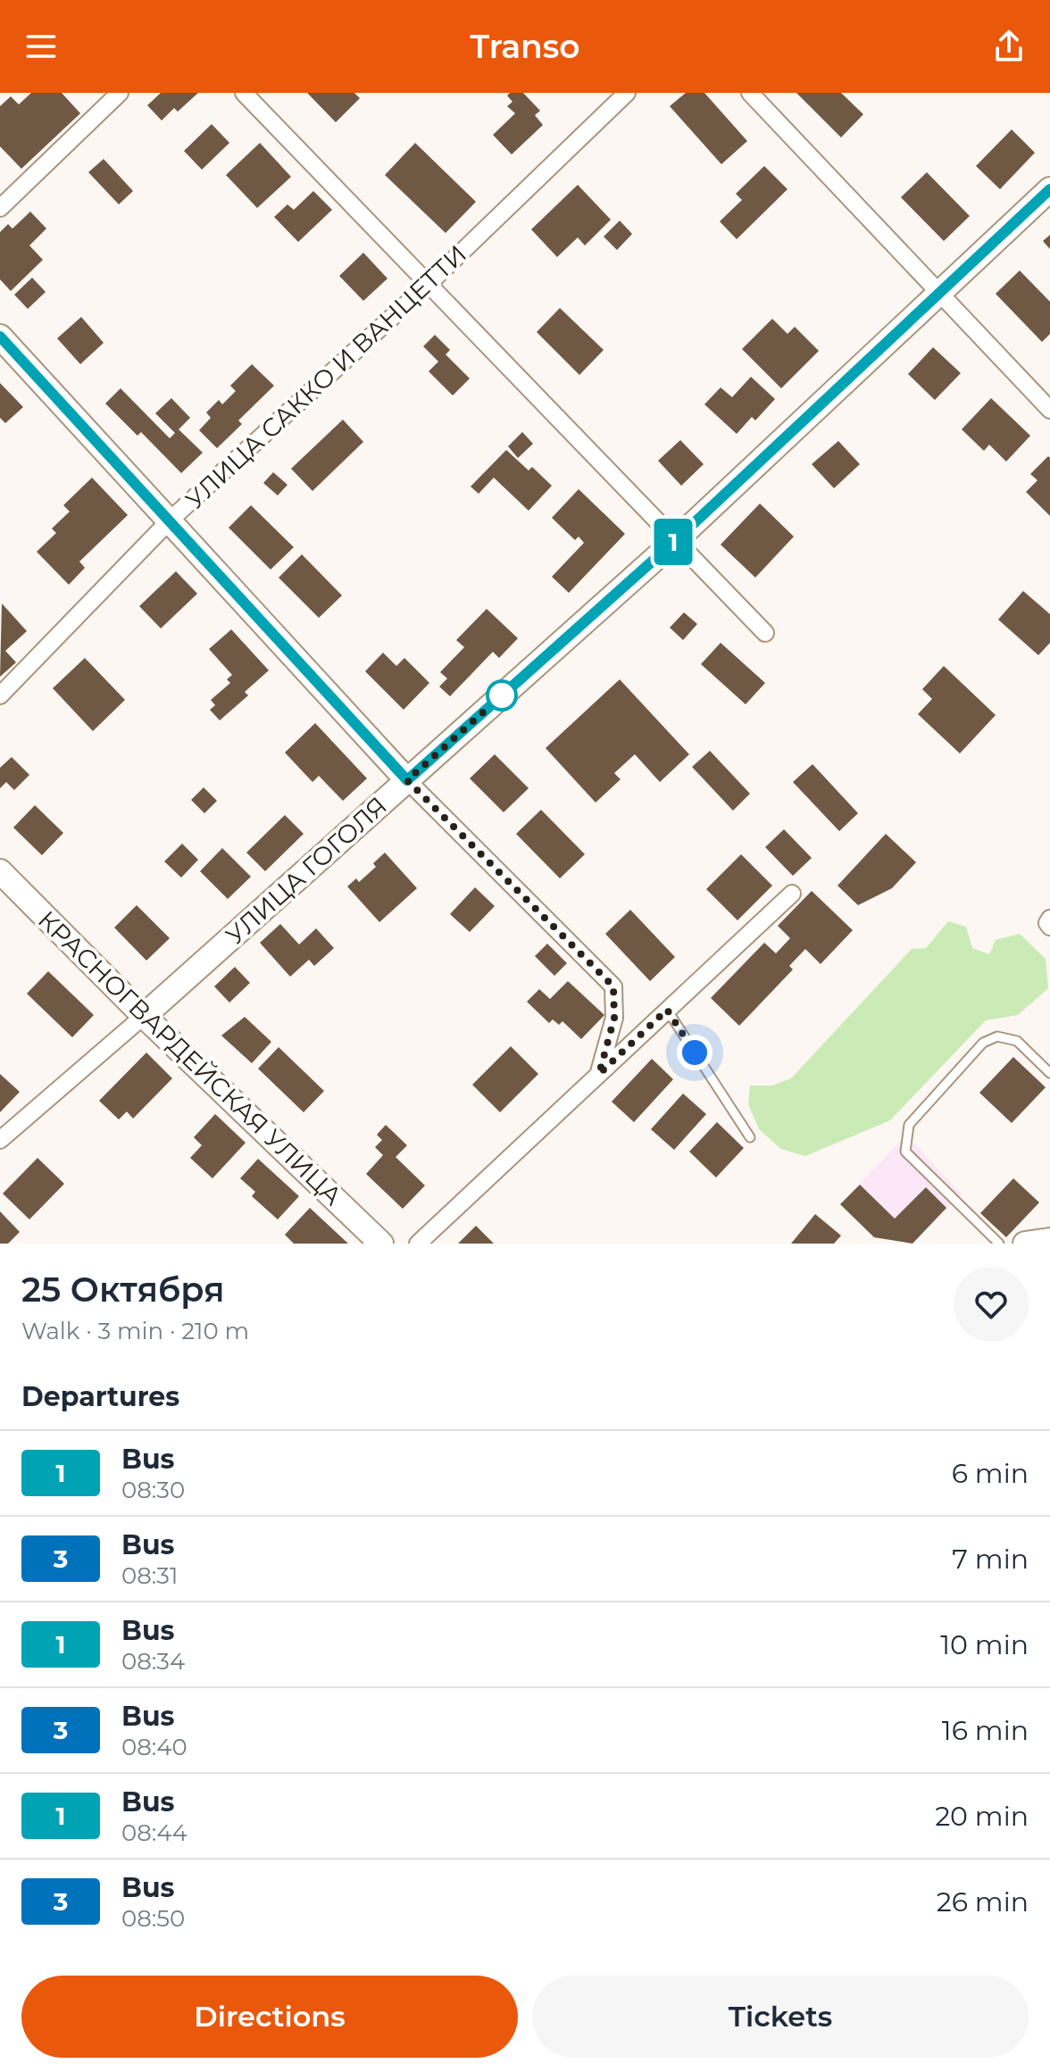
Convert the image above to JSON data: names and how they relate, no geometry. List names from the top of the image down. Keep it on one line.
{"streets":{"main road":["УЛИЦА ГОГОЛЯ","КРАСНОГВАРДЕЙСКАЯ УЛИЦА"],"street":["УЛИЦА САККО И ВАНЦЕТТИ"]},"crossings":[["УЛИЦА ГОГОЛЯ","КРАСНОГВАРДЕЙСКАЯ УЛИЦА"]],"lines":["bus line 1"],"page":{"header":"Transo","on_map":"1","heading":[["25 Октября","Walk · 3 min · 210 m"],"Departures"],"list":[{"mark":"1","name":"Bus","note":"08:30","value":"6 min"},{"mark":"3","name":"Bus","note":"08:31","value":"7 min"},{"mark":"1","name":"Bus","note":"08:34","value":"10 min"},{"mark":"3","name":"Bus","note":"08:40","value":"16 min"},{"mark":"1","name":"Bus","note":"08:44","value":"20 min"},{"mark":"3","name":"Bus","note":"08:50","value":"26 min"}],"buttons":["Directions","Tickets"]}}
